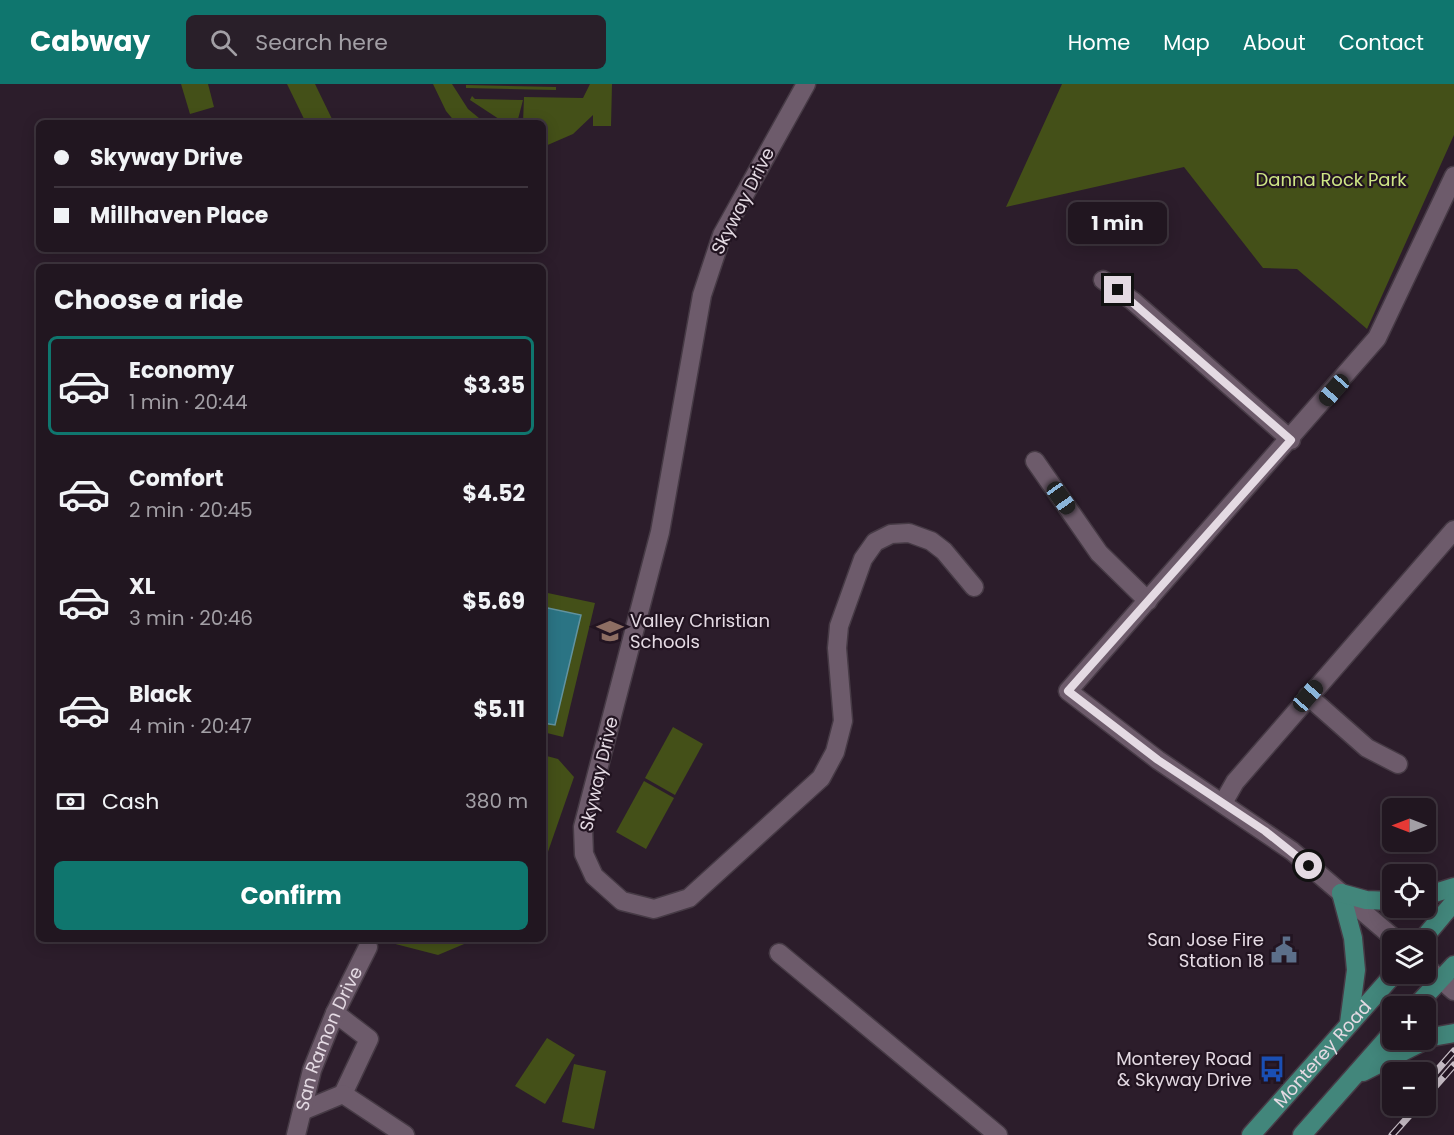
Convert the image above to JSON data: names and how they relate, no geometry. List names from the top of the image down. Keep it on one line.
{"streets":{"main road":["Monterey Road"],"street":["Skyway Drive","San Ramon Drive"]},"parks":["Danna Rock Park"],"places":{"school or university":["Valley Christian Schools"],"public building":["San Jose Fire Station 18"],"bus stop":["Monterey Road & Skyway Drive"]},"north":"left","page":{"header":"Cabway","search":"Search here","nav":["Home","Map","About","Contact"],"banner":["Skyway Drive","Millhaven Place"],"bubble":"1 min","heading":"Choose a ride","list":[{"name":"Economy","note":"1 min · 20:44","value":"$3.35"},{"name":"Comfort","note":"2 min · 20:45","value":"$4.52"},{"name":"XL","note":"3 min · 20:46","value":"$5.69"},{"name":"Black","note":"4 min · 20:47","value":"$5.11"}],"pay":["Cash","380 m"],"map_buttons":["+","−"],"buttons":"Confirm"}}
